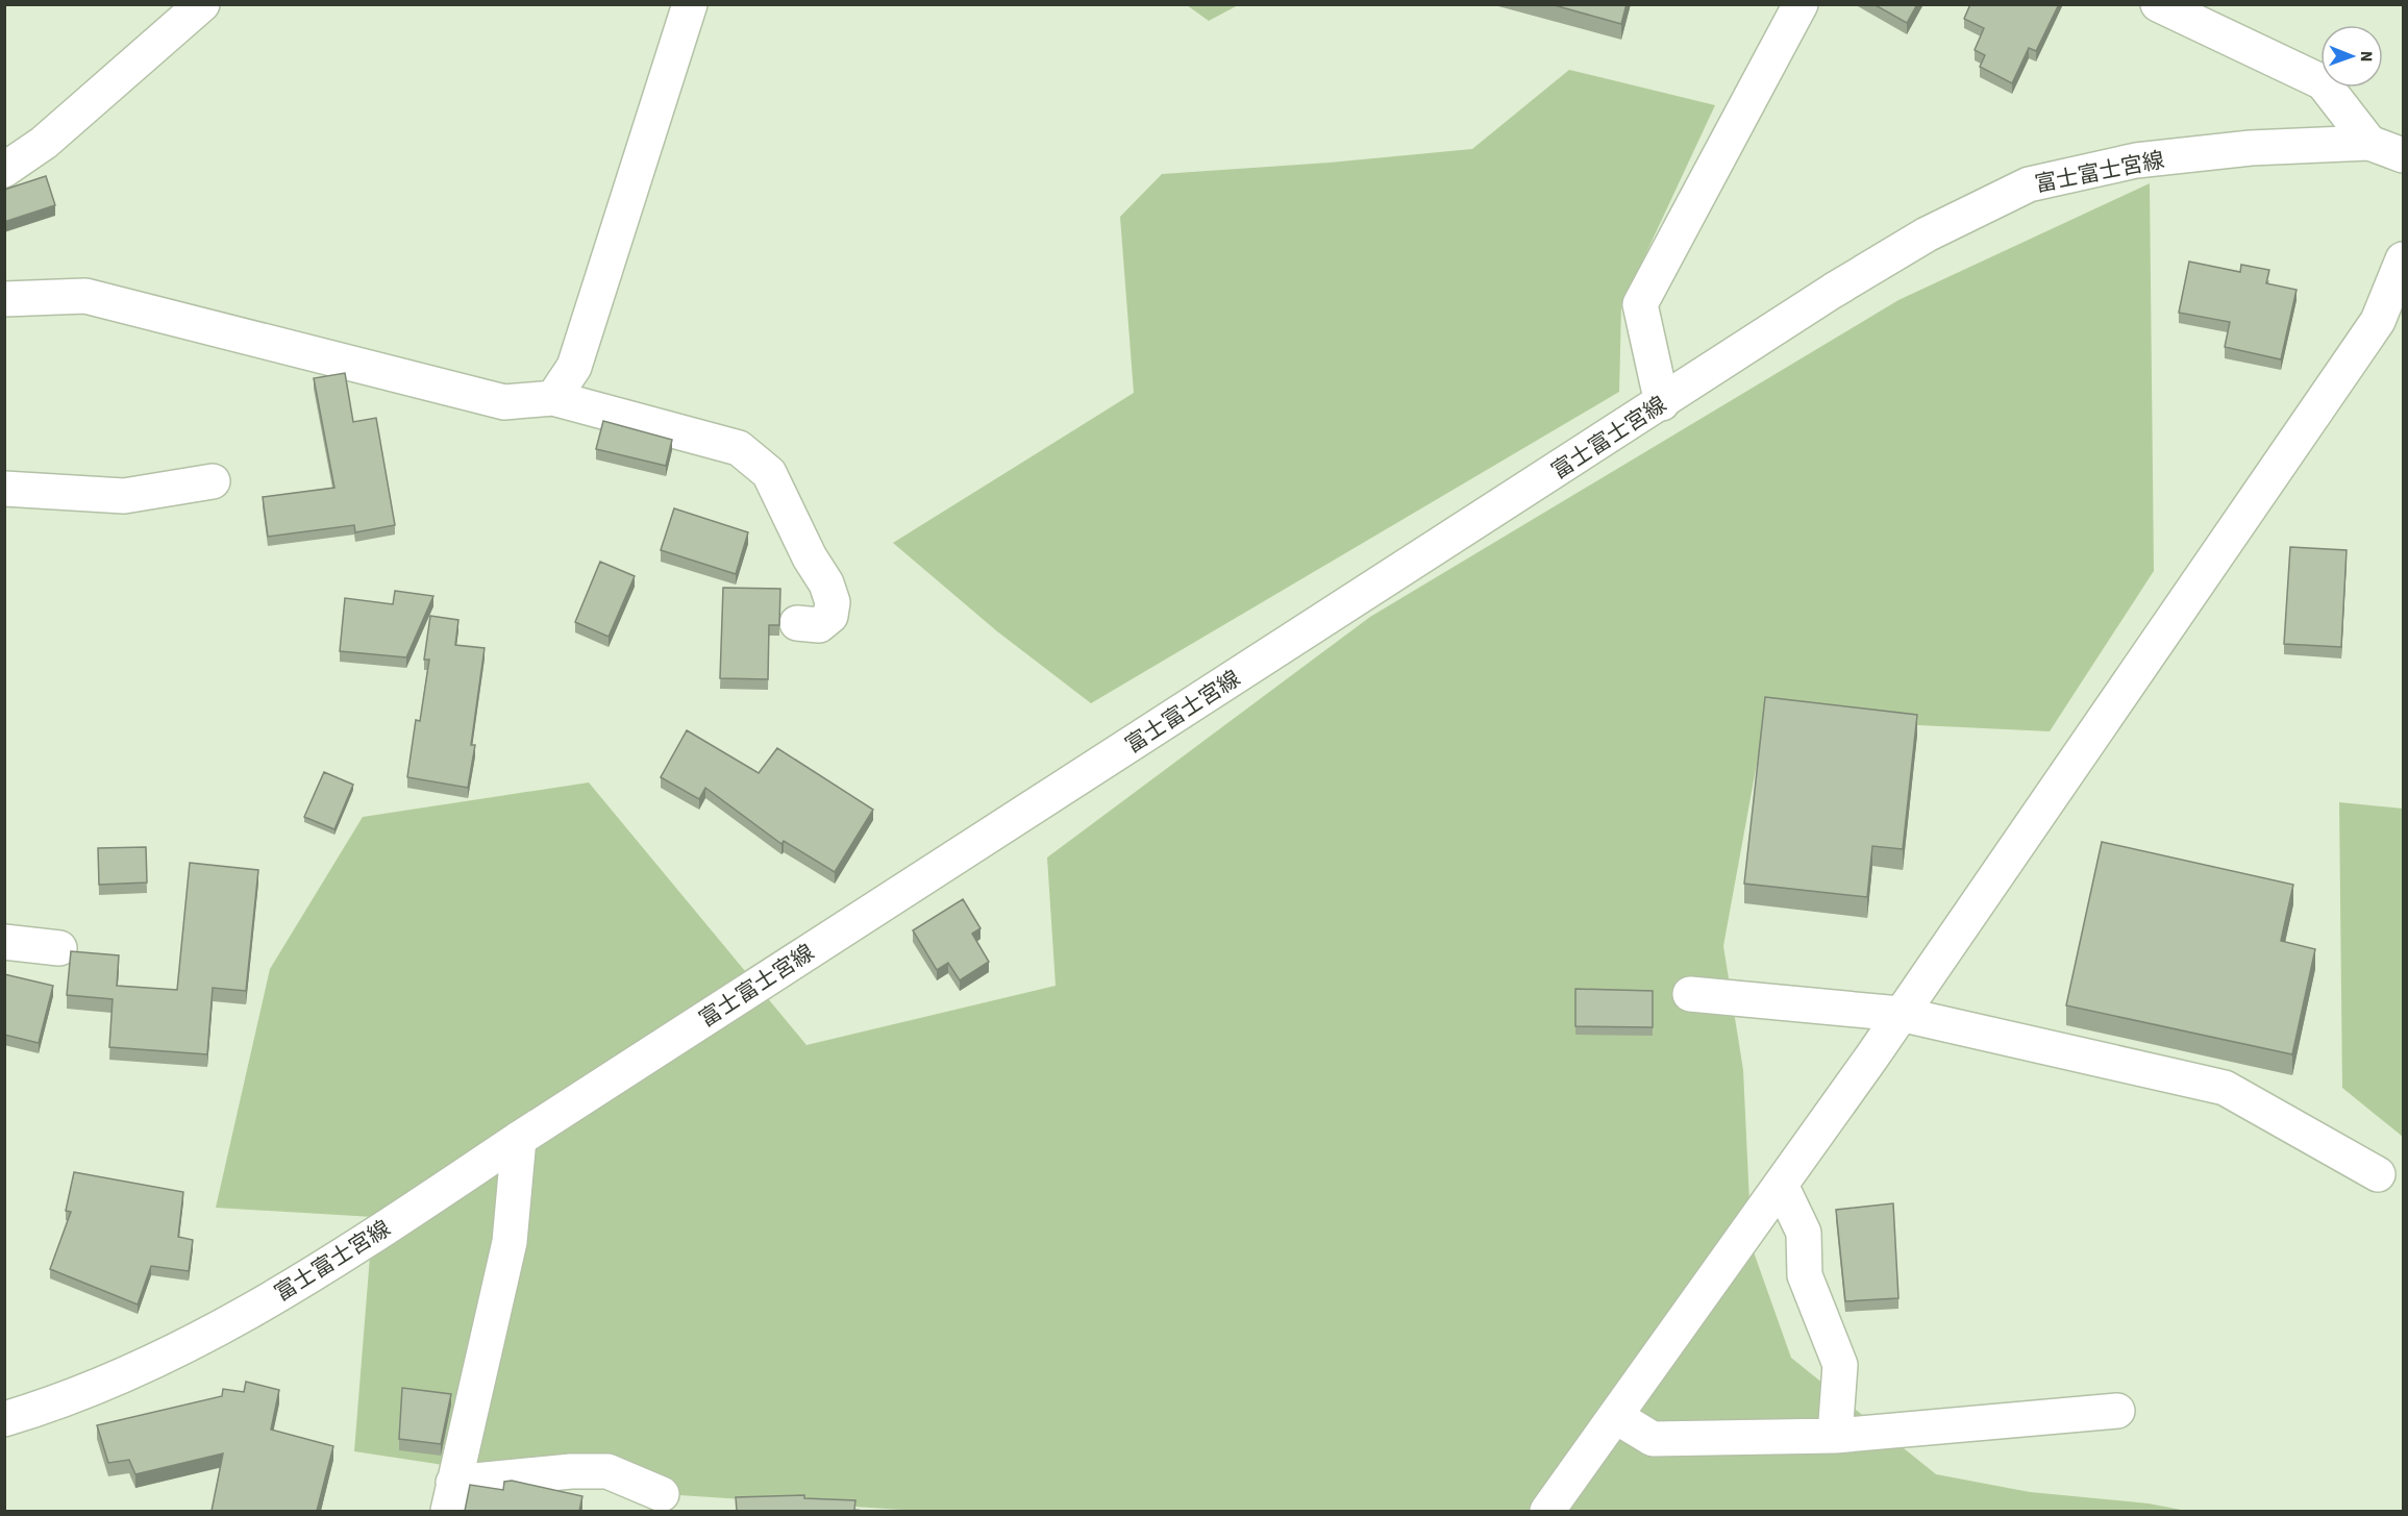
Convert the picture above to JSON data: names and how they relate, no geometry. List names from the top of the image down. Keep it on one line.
{"streets":{"street":["富士富士宮線"]},"north":"right"}
